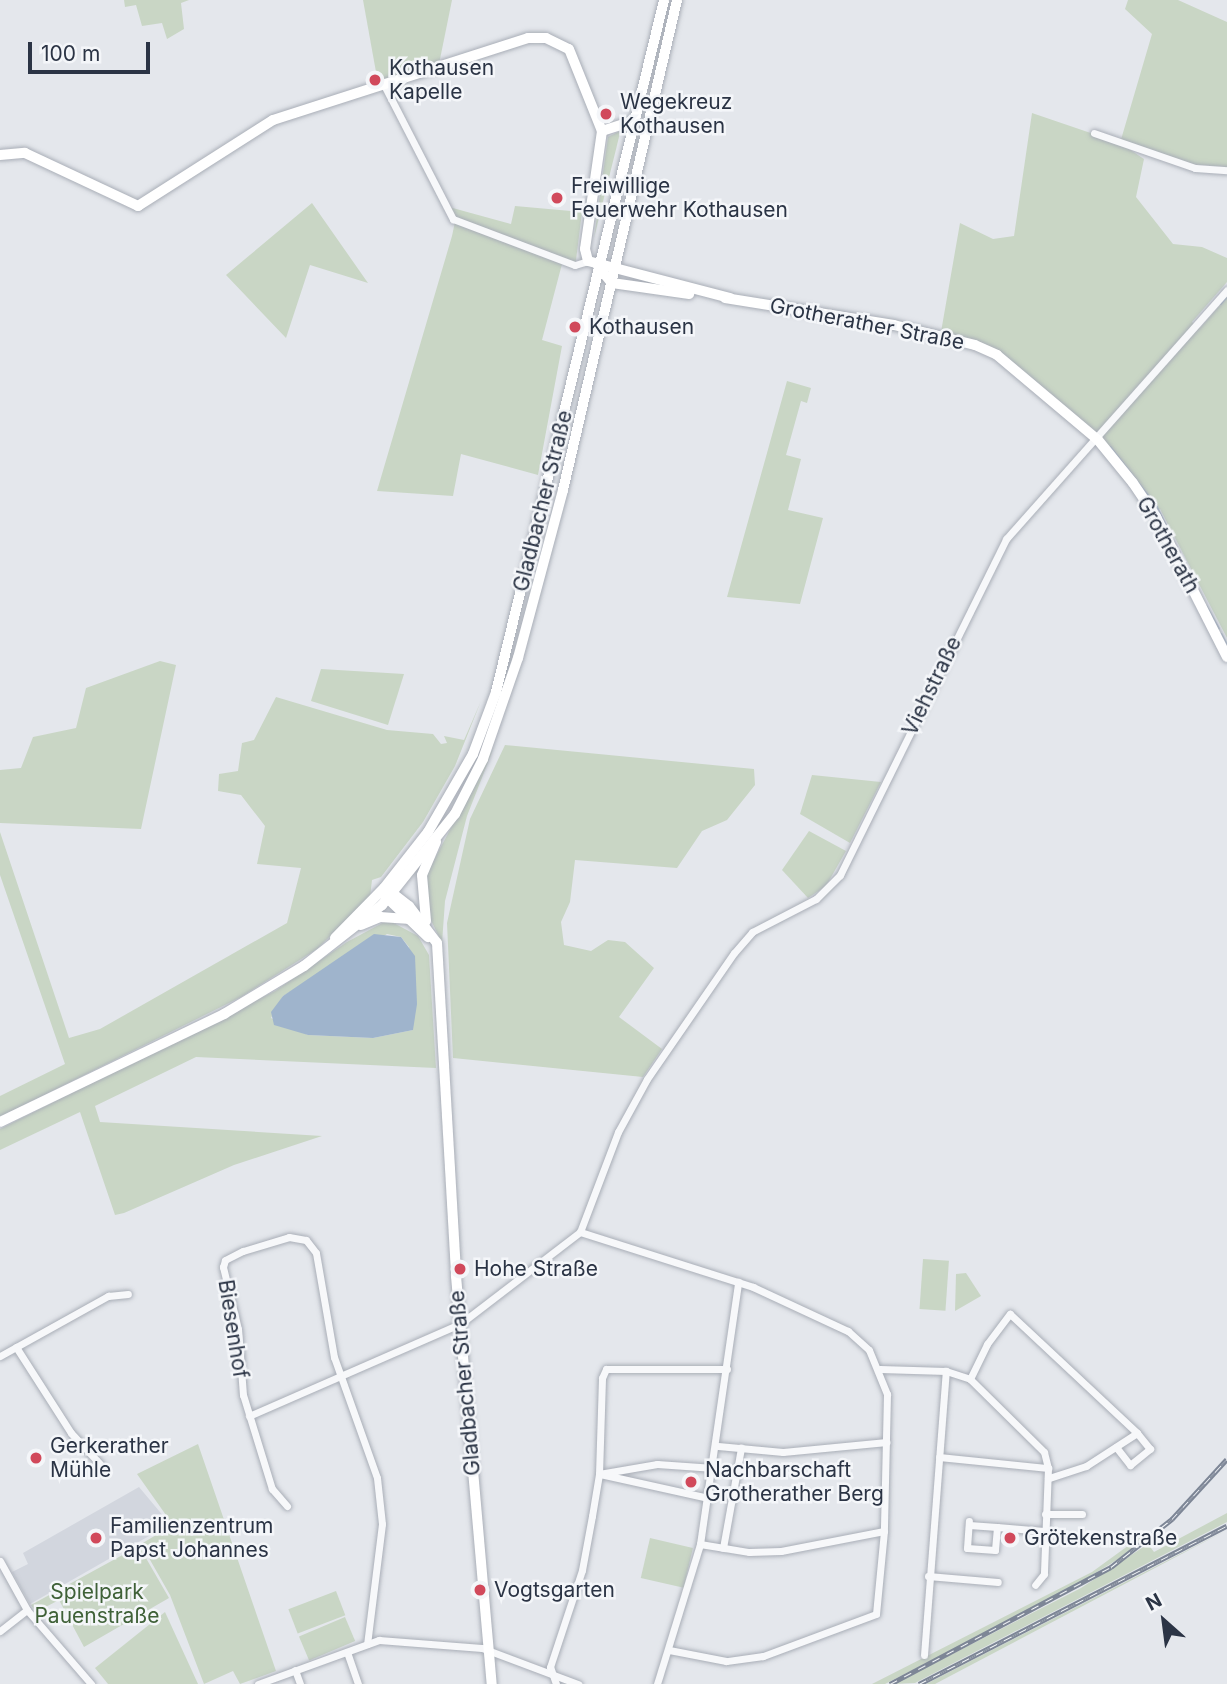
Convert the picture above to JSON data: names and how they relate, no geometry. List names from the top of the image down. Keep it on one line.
{"streets":{"main road":["Gladbacher Straße"],"street":["Grotherather Straße","Grotherath","Viehstraße","Biesenhof"]},"crossings":[["Grotherather Straße","Gladbacher Straße"],["Grotherather Straße","Grotherath"],["Grotherather Straße","Viehstraße"],["Grotherath","Viehstraße"]],"parks":["Spielpark Pauenstraße"],"places":["Kothausen Kapelle","Wegekreuz Kothausen","Freiwillige Feuerwehr Kothausen","Kothausen","Hohe Straße","Gerkerather Mühle","Nachbarschaft Grotherather Berg","Familienzentrum Papst Johannes","Grötekenstraße","Vogtsgarten"],"scale_bar":"100 m","north":"top left"}
